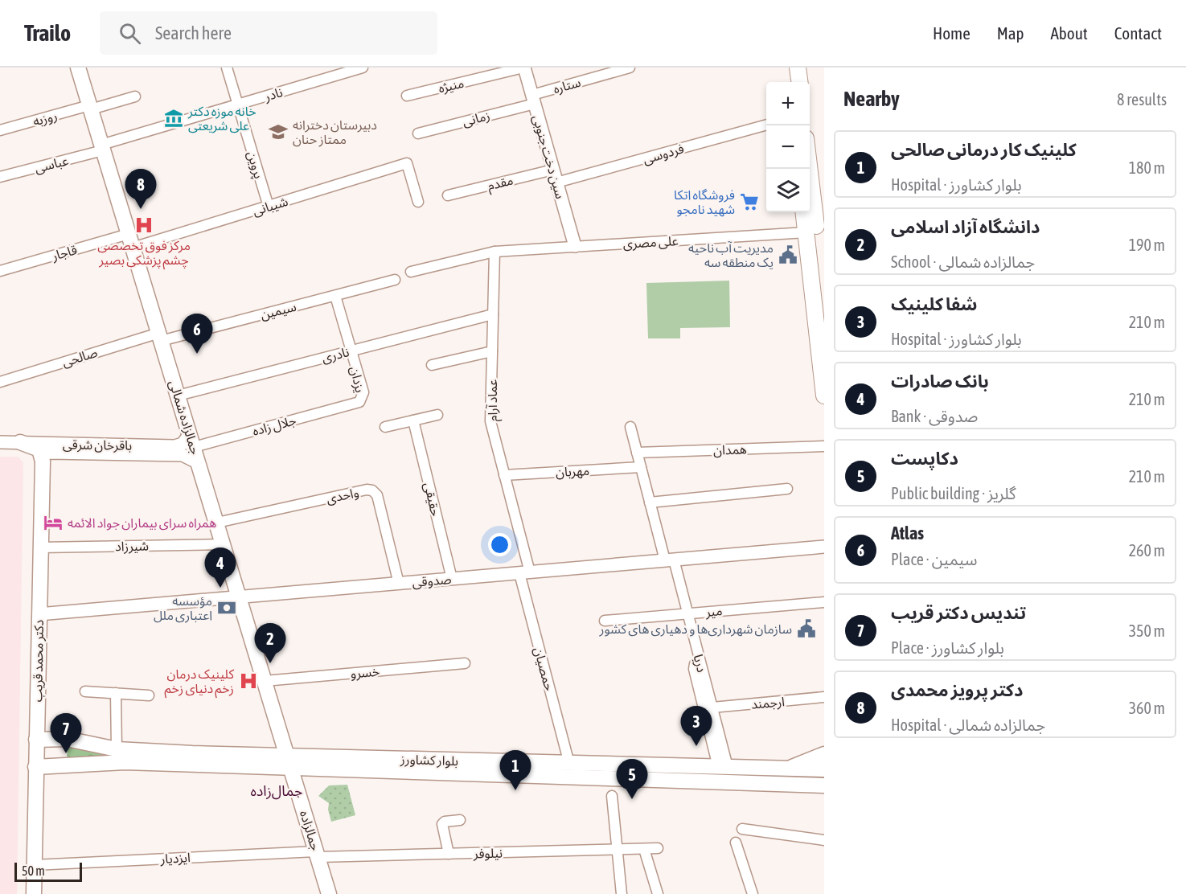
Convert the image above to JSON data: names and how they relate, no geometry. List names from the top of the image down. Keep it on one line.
{"streets":{"main road":["جمالزاده شمالی","دکتر محمد قریب","بلوار کشاورز","جمالزاده"],"street":["منیژه","ستاره","نادر","روزبه","زمانی","فردوسی","سین دخت جنوبی","عباسی","پروین","مقدم","شیبانی","علی مصری","قاجار","سیمین","نادری","صالحی","یزدان","عماد آرام","جلال زاده","باقرخان شرقی","همدان","مهربان","واحدی","حقیقی","شیرزاد","صدوقی","میر","دریا","حمصیان","خسرو","ارجمند","نیلوفر","ایزدیار"]},"crossings":[["منیژه","سین دخت جنوبی"],["ستاره","زمانی"],["ستاره","سین دخت جنوبی"],["نادر","عباسی"],["نادر","پروین"],["نادر","جمالزاده شمالی"],["روزبه","جمالزاده شمالی"],["زمانی","سین دخت جنوبی"],["فردوسی","سین دخت جنوبی"],["سین دخت جنوبی","مقدم"],["سین دخت جنوبی","علی مصری"],["عباسی","جمالزاده شمالی"],["پروین","شیبانی"],["شیبانی","قاجار"],["شیبانی","جمالزاده شمالی"],["علی مصری","عماد آرام"],["قاجار","جمالزاده شمالی"],["سیمین","صالحی"],["سیمین","یزدان"],["سیمین","جمالزاده شمالی"],["نادری","یزدان"],["نادری","عماد آرام"],["نادری","جمالزاده شمالی"],["صالحی","جمالزاده شمالی"],["یزدان","جلال زاده"],["عماد آرام","مهربان"],["عماد آرام","صدوقی"],["عماد آرام","حمصیان"],["جمالزاده شمالی","جلال زاده"],["جمالزاده شمالی","باقرخان شرقی"],["جمالزاده شمالی","واحدی"],["جمالزاده شمالی","شیرزاد"],["جمالزاده شمالی","صدوقی"],["جمالزاده شمالی","خسرو"],["جمالزاده شمالی","بلوار کشاورز"],["جمالزاده شمالی","جمالزاده"],["جلال زاده","باقرخان شرقی"],["همدان","دریا"],["مهربان","دریا"],["واحدی","صدوقی"],["حقیقی","صدوقی"],["شیرزاد","دکتر محمد قریب"],["صدوقی","دکتر محمد قریب"],["صدوقی","دریا"],["صدوقی","حمصیان"],["میر","دریا"],["دکتر محمد قریب","بلوار کشاورز"],["دکتر محمد قریب","ایزدیار"],["دریا","ارجمند"],["دریا","بلوار کشاورز"],["حمصیان","بلوار کشاورز"],["بلوار کشاورز","جمالزاده"],["جمالزاده","نیلوفر"],["جمالزاده","ایزدیار"],["نیلوفر","ایزدیار"]],"districts":["جمال‌زاده"],"places":{"museum":["خانه موزه دکتر علی شریعتی"],"school or university":["دبیرستان دخترانه ممتاز حنان"],"supermarket":["فروشگاه اتکا شهید نامجو"],"hospital":["مرکز فوق تخصصی چشم پزشکی بصیر","کلینیک درمان زخم دنیای زخم"],"public building":["مدیریت آب ناحیه یک منطقه سه","سازمان شهرداری‌ها و دهیاری‌ های کشور"],"hotel":["همراه سرای بیماران جواد الائمه"],"bank":["مؤسسه اعتباری ملل"]},"scale_bar":"50 m","page":{"header":"Trailo","search":"Search here","nav":["Home","Map","About","Contact"],"heading":["Nearby","8 results"],"map_buttons":["+","−"],"list":[{"mark":"1","name":"کلینیک کار درمانی صالحی","note":"Hospital · بلوار کشاورز","value":"180 m"},{"mark":"2","name":"دانشگاه آزاد اسلامی","note":"School · جمالزاده شمالی","value":"190 m"},{"mark":"3","name":"شفا کلینیک","note":"Hospital · بلوار کشاورز","value":"210 m"},{"mark":"4","name":"بانک صادرات","note":"Bank · صدوقی","value":"210 m"},{"mark":"5","name":"دکاپست","note":"Public building · گلریز","value":"210 m"},{"mark":"6","name":"Atlas","note":"Place · سیمین","value":"260 m"},{"mark":"7","name":"تندیس دکتر قریب","note":"Place · بلوار کشاورز","value":"350 m"},{"mark":"8","name":"دکتر پرویز محمدی","note":"Hospital · جمالزاده شمالی","value":"360 m"}],"pins":["8","6","4","2","3","7","1","5"],"scale":"50 m"}}
